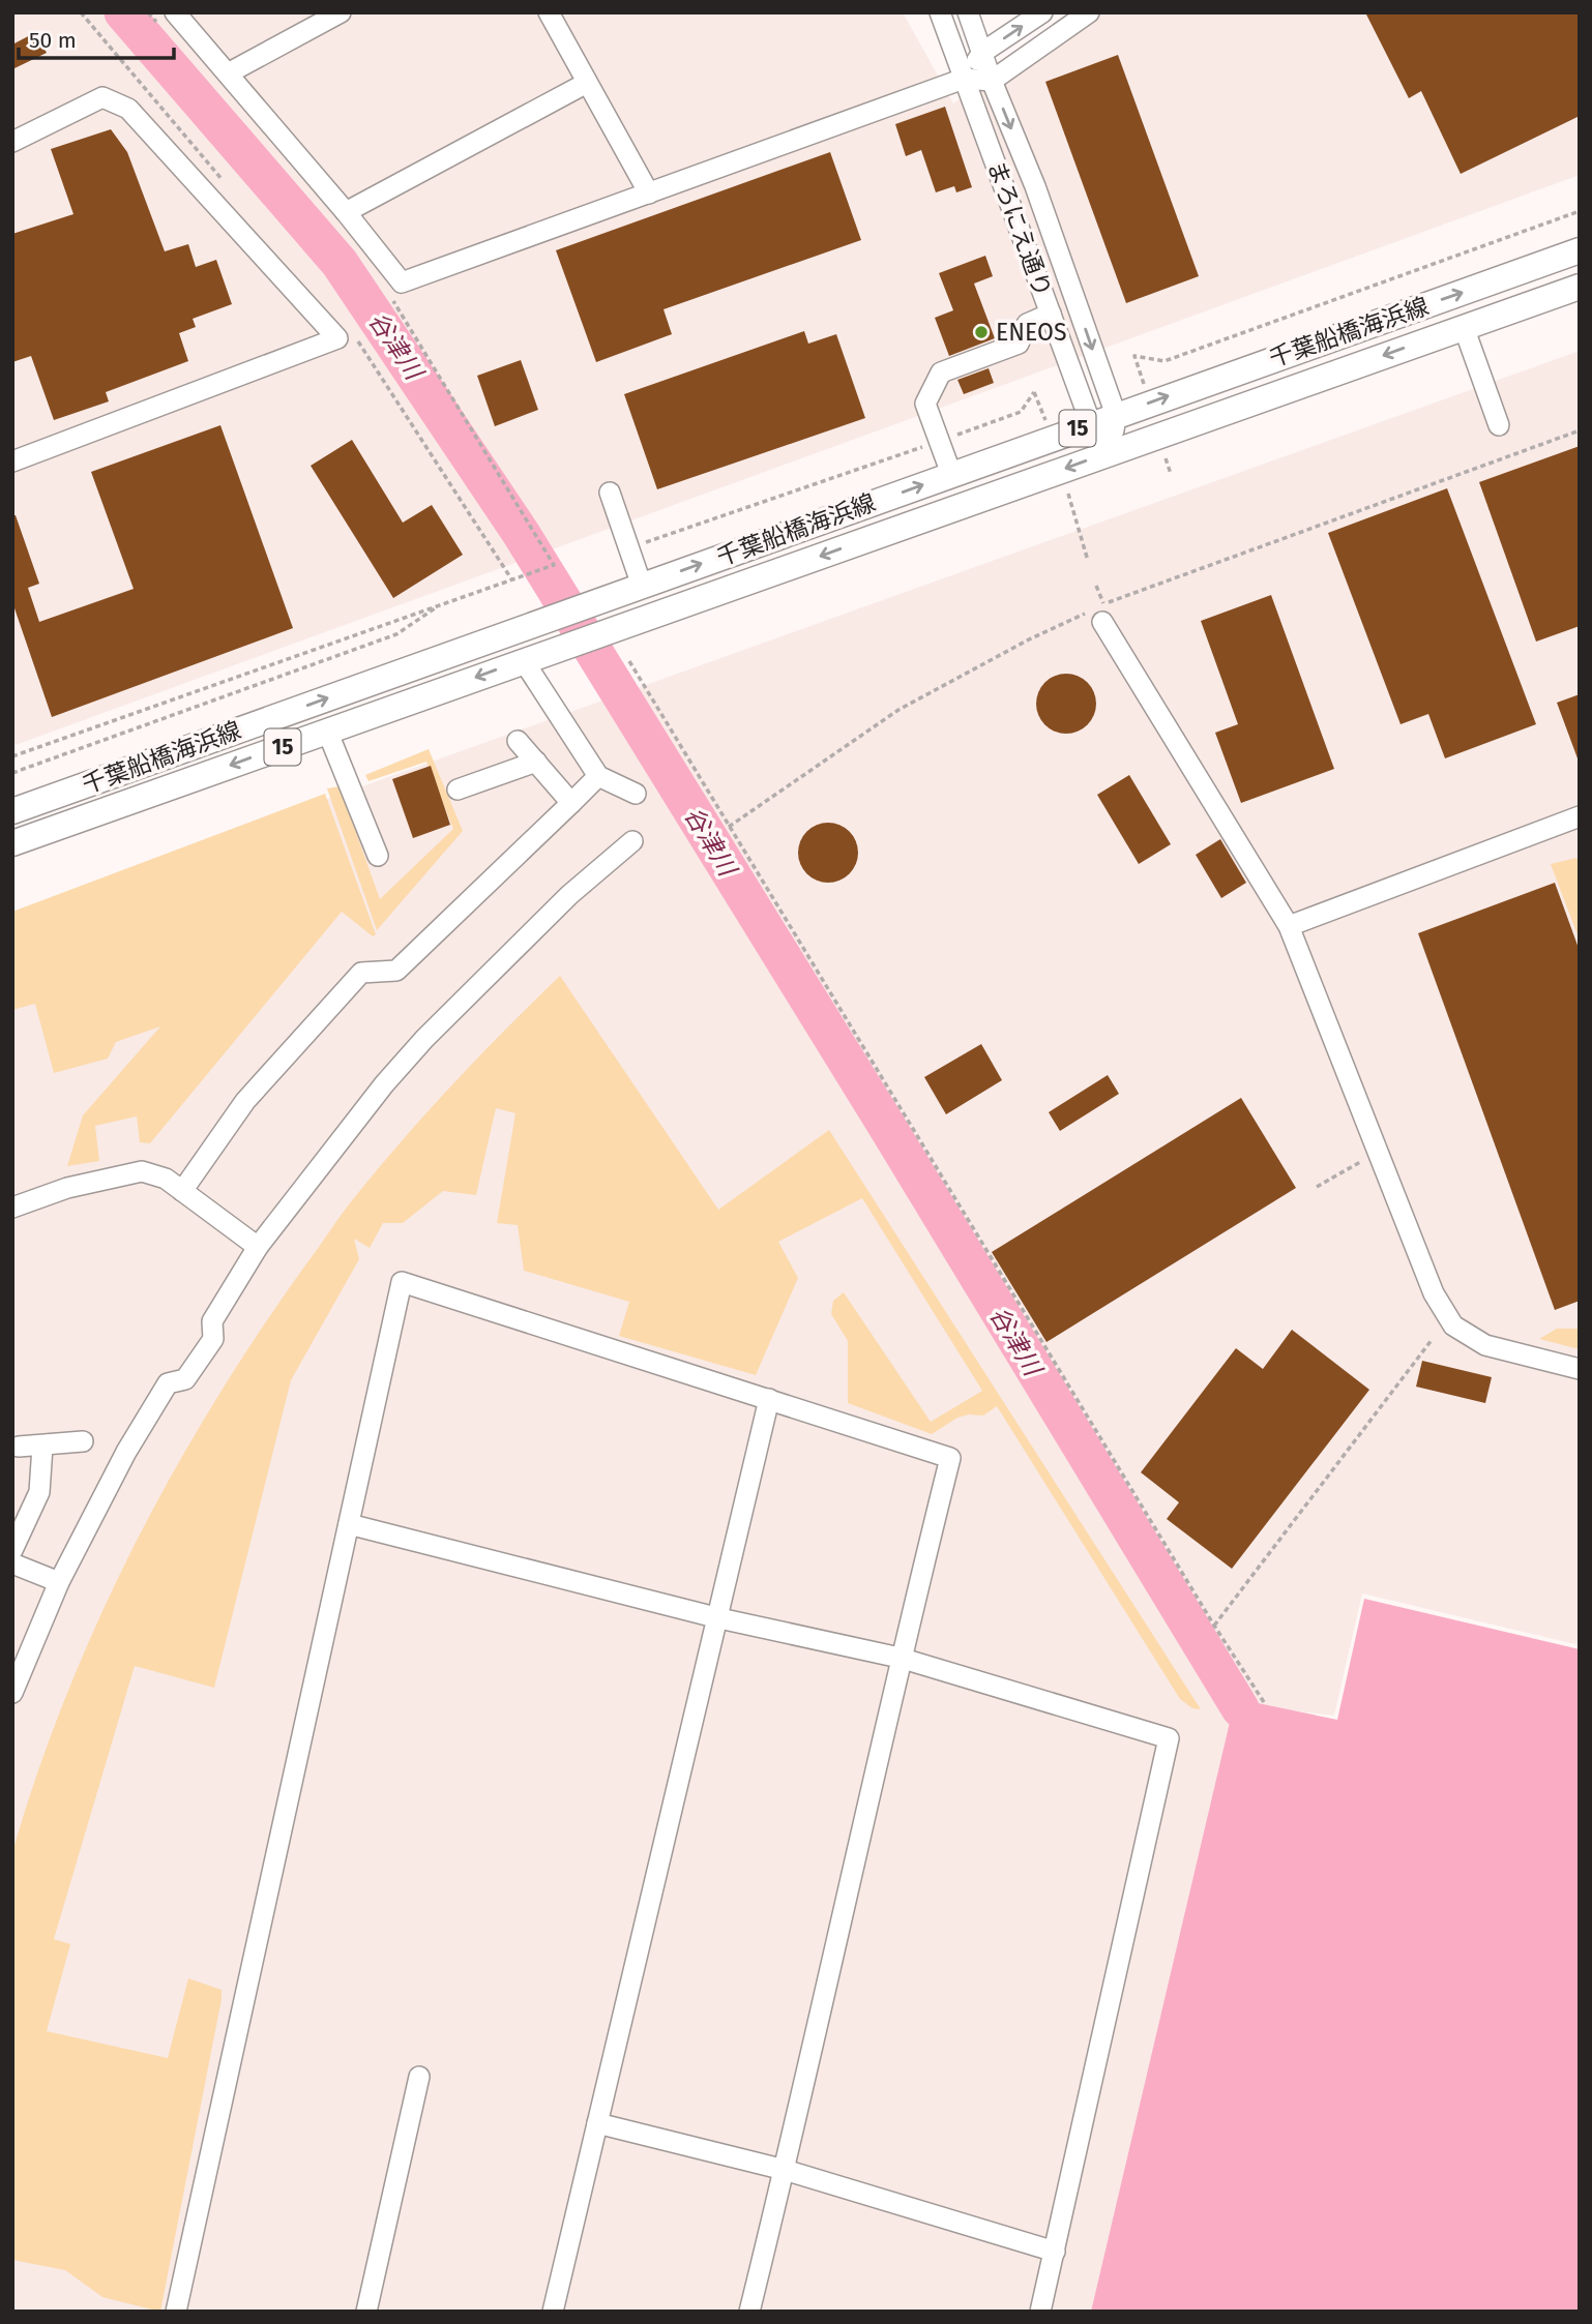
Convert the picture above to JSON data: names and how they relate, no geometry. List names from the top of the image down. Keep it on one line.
{"streets":{"main road":["千葉船橋海浜線","15"],"street":["まろにえ通り"]},"crossings":[["まろにえ通り","千葉船橋海浜線"]],"water":["谷津川"],"places":["ENEOS"],"scale_bar":"50 m"}
